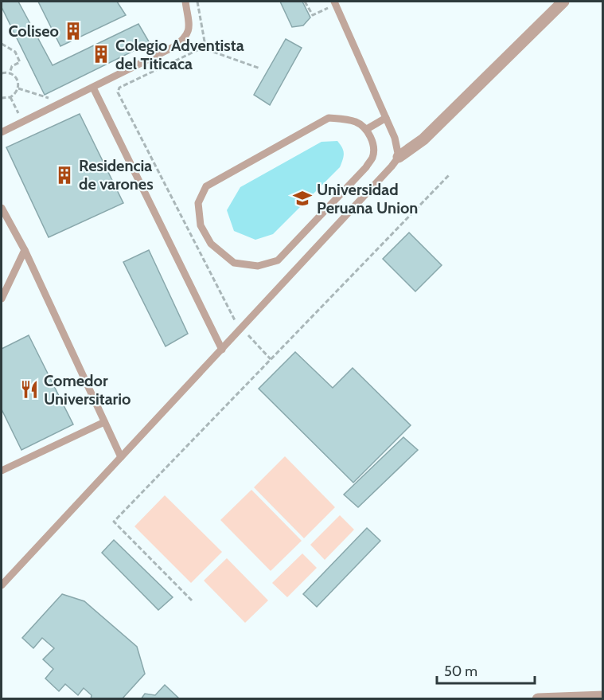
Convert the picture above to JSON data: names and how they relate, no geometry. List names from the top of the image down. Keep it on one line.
{"places":{"building":["Coliseo","Colegio Adventista del Titicaca","Residencia de varones"],"school or university":["Universidad Peruana Union"],"restaurant":["Comedor Universitario"]},"scale_bar":"50 m"}
